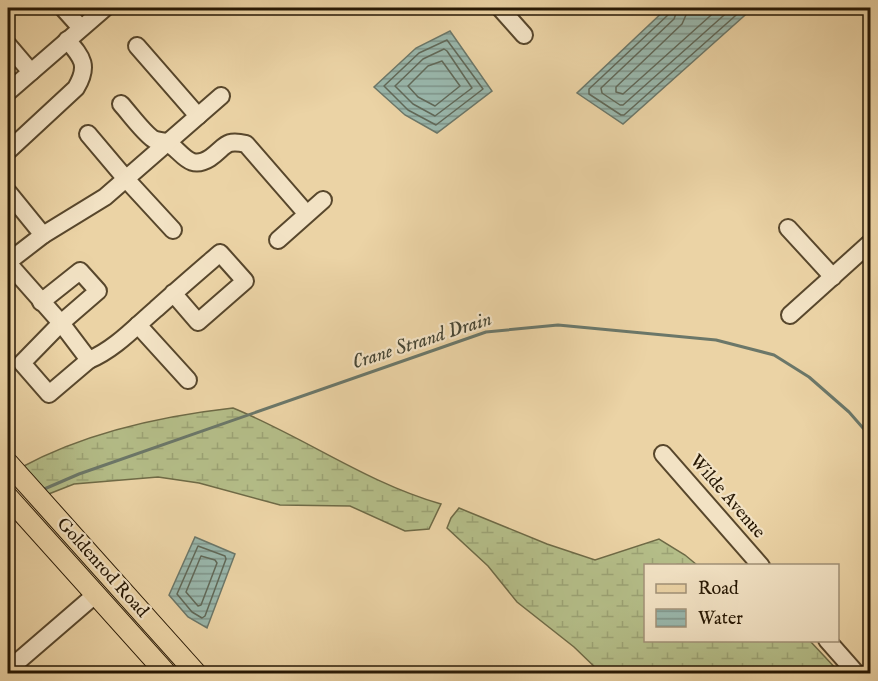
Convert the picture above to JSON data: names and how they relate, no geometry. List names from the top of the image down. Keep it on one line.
{"streets":{"main road":["Goldenrod Road"],"street":["Wilde Avenue"]},"water":["Crane Strand Drain"],"legend":["Road","Water"]}
